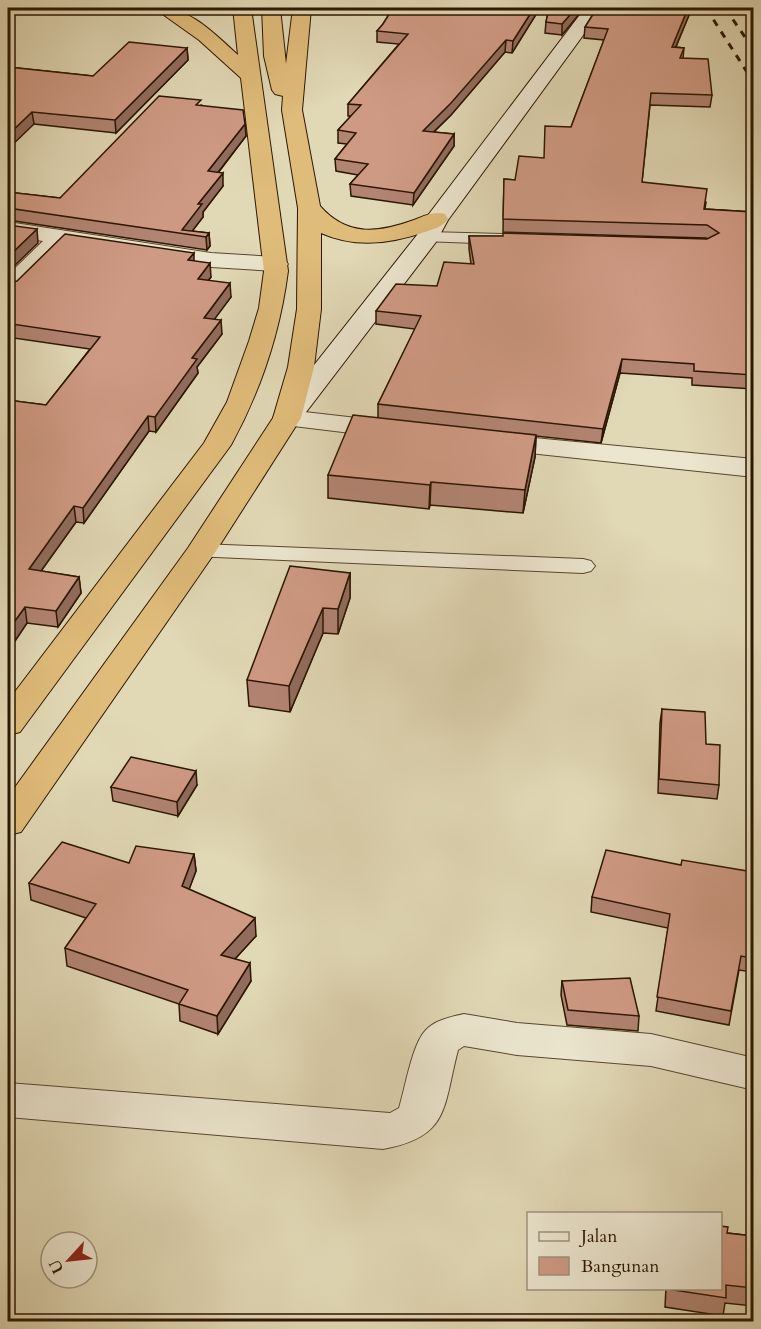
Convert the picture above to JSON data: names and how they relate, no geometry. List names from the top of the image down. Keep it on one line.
{"legend":["Jalan","Bangunan"],"north":"bottom left"}
